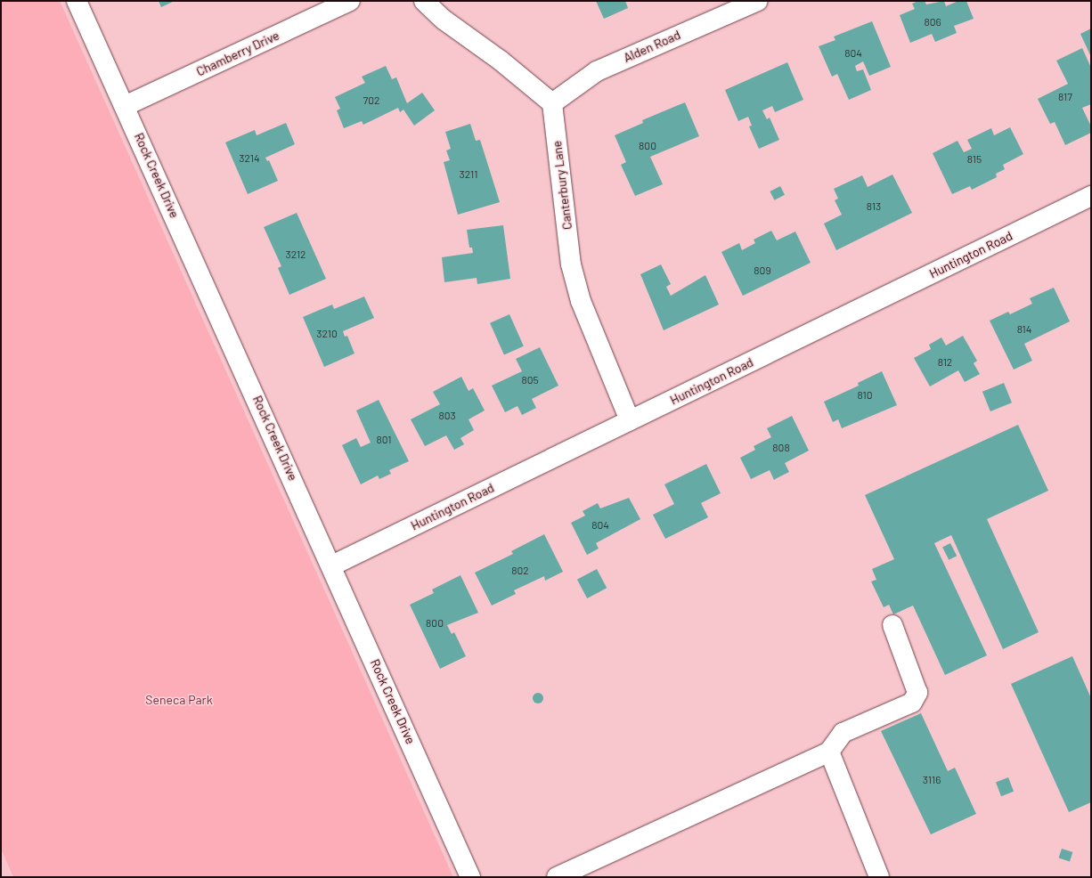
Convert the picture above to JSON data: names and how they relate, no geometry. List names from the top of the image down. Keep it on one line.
{"streets":{"street":["Alden Road","Chamberry Drive","Rock Creek Drive","Canterbury Lane","Huntington Road"]},"crossings":[["Alden Road","Canterbury Lane"],["Chamberry Drive","Rock Creek Drive"],["Rock Creek Drive","Huntington Road"],["Canterbury Lane","Huntington Road"]],"parks":["Seneca Park"],"house_numbers":["806","804","817","702","800","3214","815","3211","813","3212","809","814","3210","812","805","810","803","801","808","804","802","800","3116"]}
